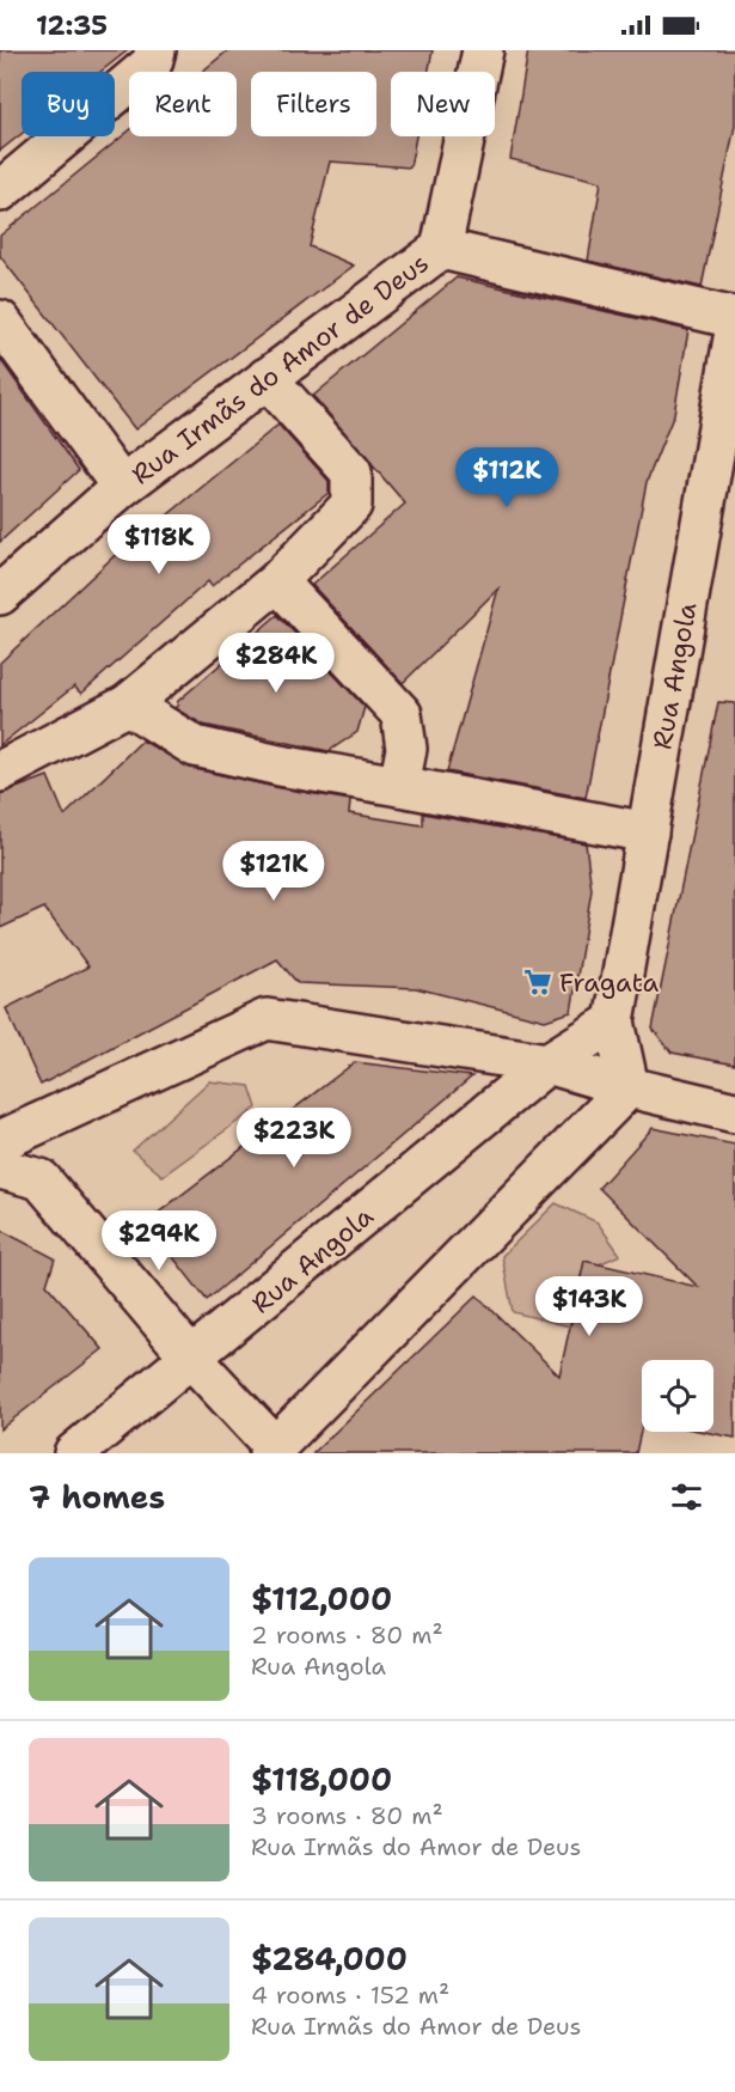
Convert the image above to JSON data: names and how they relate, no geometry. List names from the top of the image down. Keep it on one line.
{"streets":{"street":["Rua Irmãs do Amor de Deus","Rua Angola"]},"places":{"supermarket":["Fragata"]},"page":{"status":"12:35","chip":["Buy","Rent","Filters","New"],"price":["$112K","$118K","$284K","$121K","$223K","$294K","$143K"],"heading":"7 homes","list":[{"name":"$112,000","note":"2 rooms · 80 m² · Rua Angola"},{"name":"$118,000","note":"3 rooms · 80 m² · Rua Irmãs do Amor de Deus"},{"name":"$284,000","note":"4 rooms · 152 m² · Rua Irmãs do Amor de Deus"}]}}
